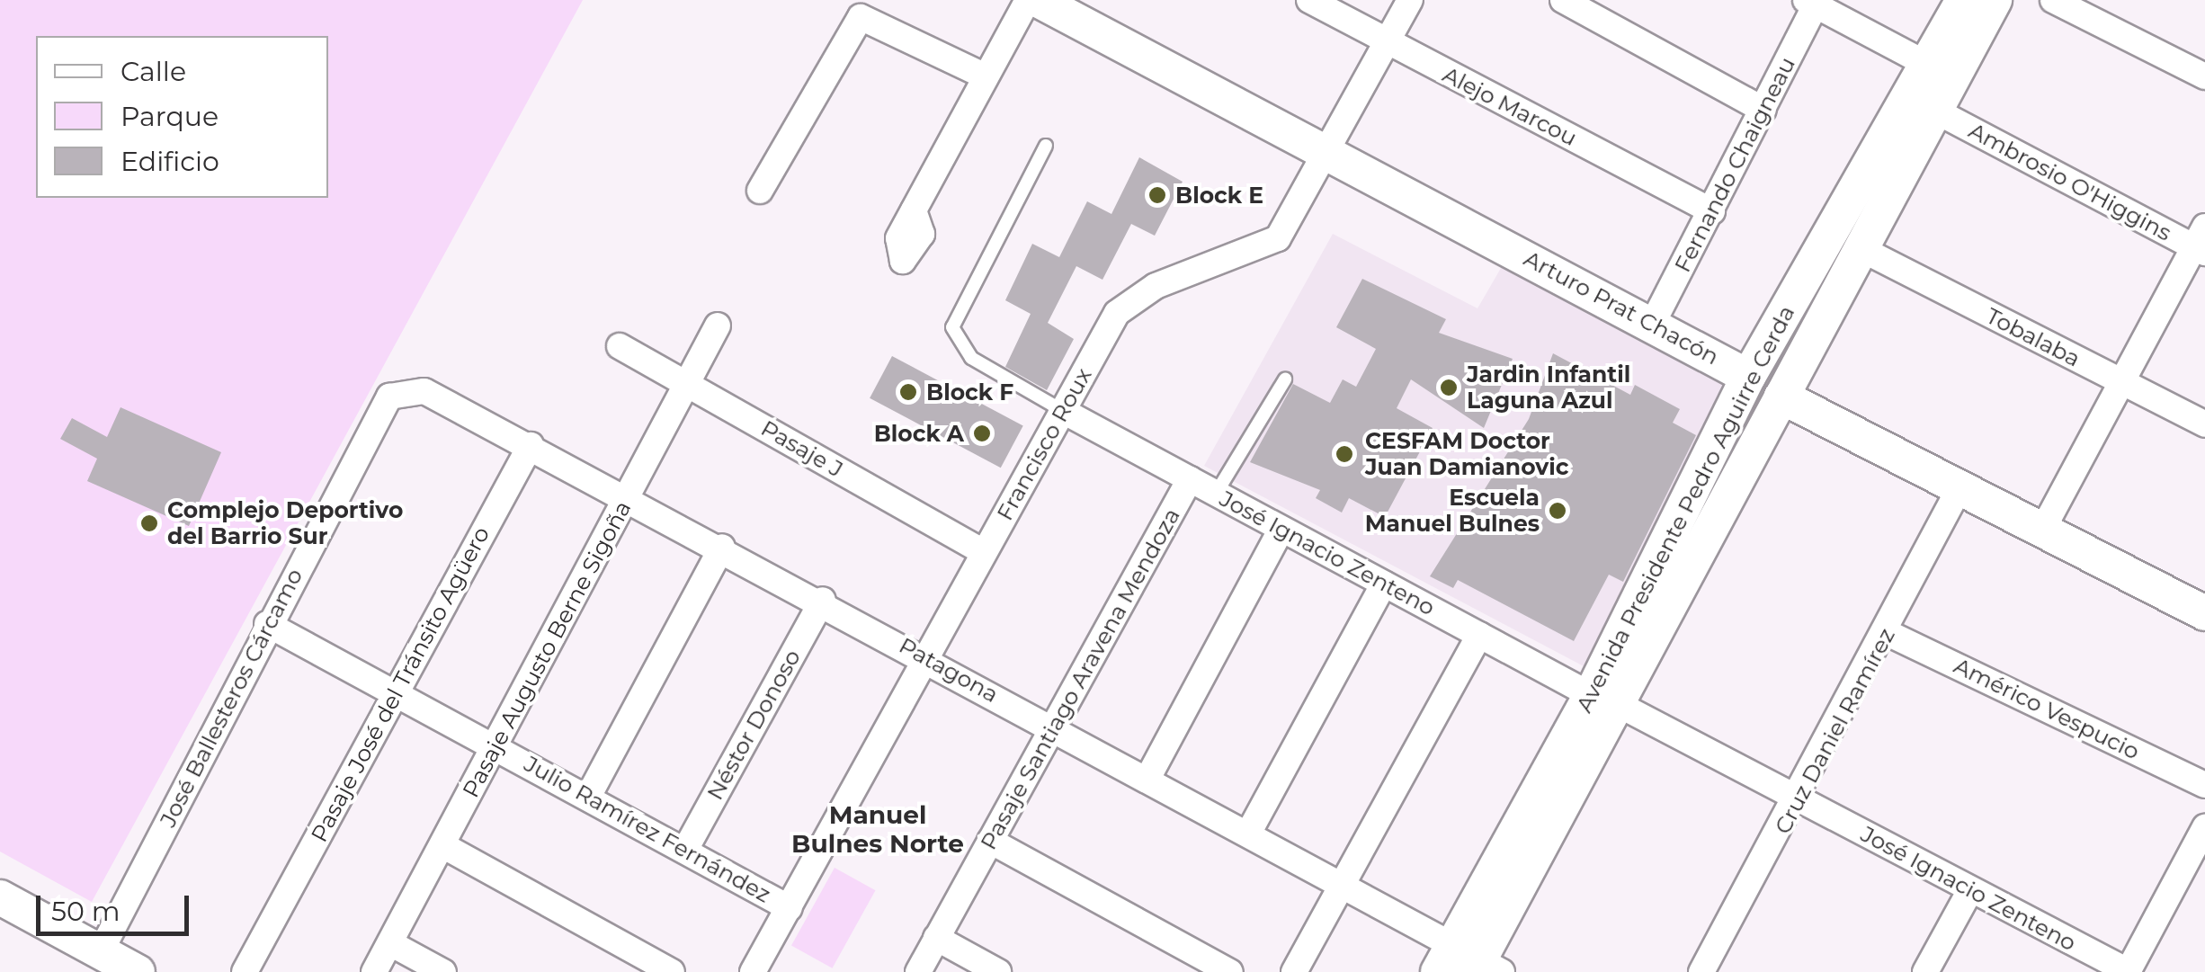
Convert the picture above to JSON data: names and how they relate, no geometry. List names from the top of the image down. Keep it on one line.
{"streets":{"main road":["Arturo Prat Chacón","Avenida Presidente Pedro Aguirre Cerda"],"street":["Alejo Marcou","Fernando Chaigneau","Ambrosio O'Higgins","Tobalaba","Francisco Roux","Pasaje J","José Ignacio Zenteno","Pasaje Augusto Berne Sigoña","Patagona","Pasaje Santiago Aravena Mendoza","Pasaje José del Tránsito Agüero","José Ballesteros Cárcamo","Américo Vespucio","Néstor Donoso","Cruz Daniel Ramírez","Julio Ramírez Fernández"]},"crossings":[["Alejo Marcou","Fernando Chaigneau"],["Alejo Marcou","Francisco Roux"],["Fernando Chaigneau","Arturo Prat Chacón"],["Ambrosio O'Higgins","Avenida Presidente Pedro Aguirre Cerda"],["Arturo Prat Chacón","Francisco Roux"],["Arturo Prat Chacón","Avenida Presidente Pedro Aguirre Cerda"],["Arturo Prat Chacón","Cruz Daniel Ramírez"],["Tobalaba","Avenida Presidente Pedro Aguirre Cerda"],["Francisco Roux","Pasaje J"],["Francisco Roux","José Ignacio Zenteno"],["Francisco Roux","Patagona"],["Francisco Roux","Julio Ramírez Fernández"],["Pasaje J","Pasaje Augusto Berne Sigoña"],["Avenida Presidente Pedro Aguirre Cerda","José Ignacio Zenteno"],["Avenida Presidente Pedro Aguirre Cerda","Patagona"],["José Ignacio Zenteno","Pasaje Santiago Aravena Mendoza"],["José Ignacio Zenteno","Cruz Daniel Ramírez"],["Pasaje Augusto Berne Sigoña","Patagona"],["Pasaje Augusto Berne Sigoña","Julio Ramírez Fernández"],["Patagona","Pasaje Santiago Aravena Mendoza"],["Patagona","Pasaje José del Tránsito Agüero"],["Patagona","José Ballesteros Cárcamo"],["Patagona","Néstor Donoso"],["Pasaje José del Tránsito Agüero","Julio Ramírez Fernández"],["José Ballesteros Cárcamo","Julio Ramírez Fernández"],["Américo Vespucio","Cruz Daniel Ramírez"],["Néstor Donoso","Julio Ramírez Fernández"]],"districts":["Manuel Bulnes Norte"],"places":["Block E","Jardin Infantil Laguna Azul","Block F","Block A","CESFAM Doctor Juan Damianovic","Escuela Manuel Bulnes","Complejo Deportivo del Barrio Sur"],"legend":["Calle","Parque","Edificio"],"scale_bar":"50 m"}
